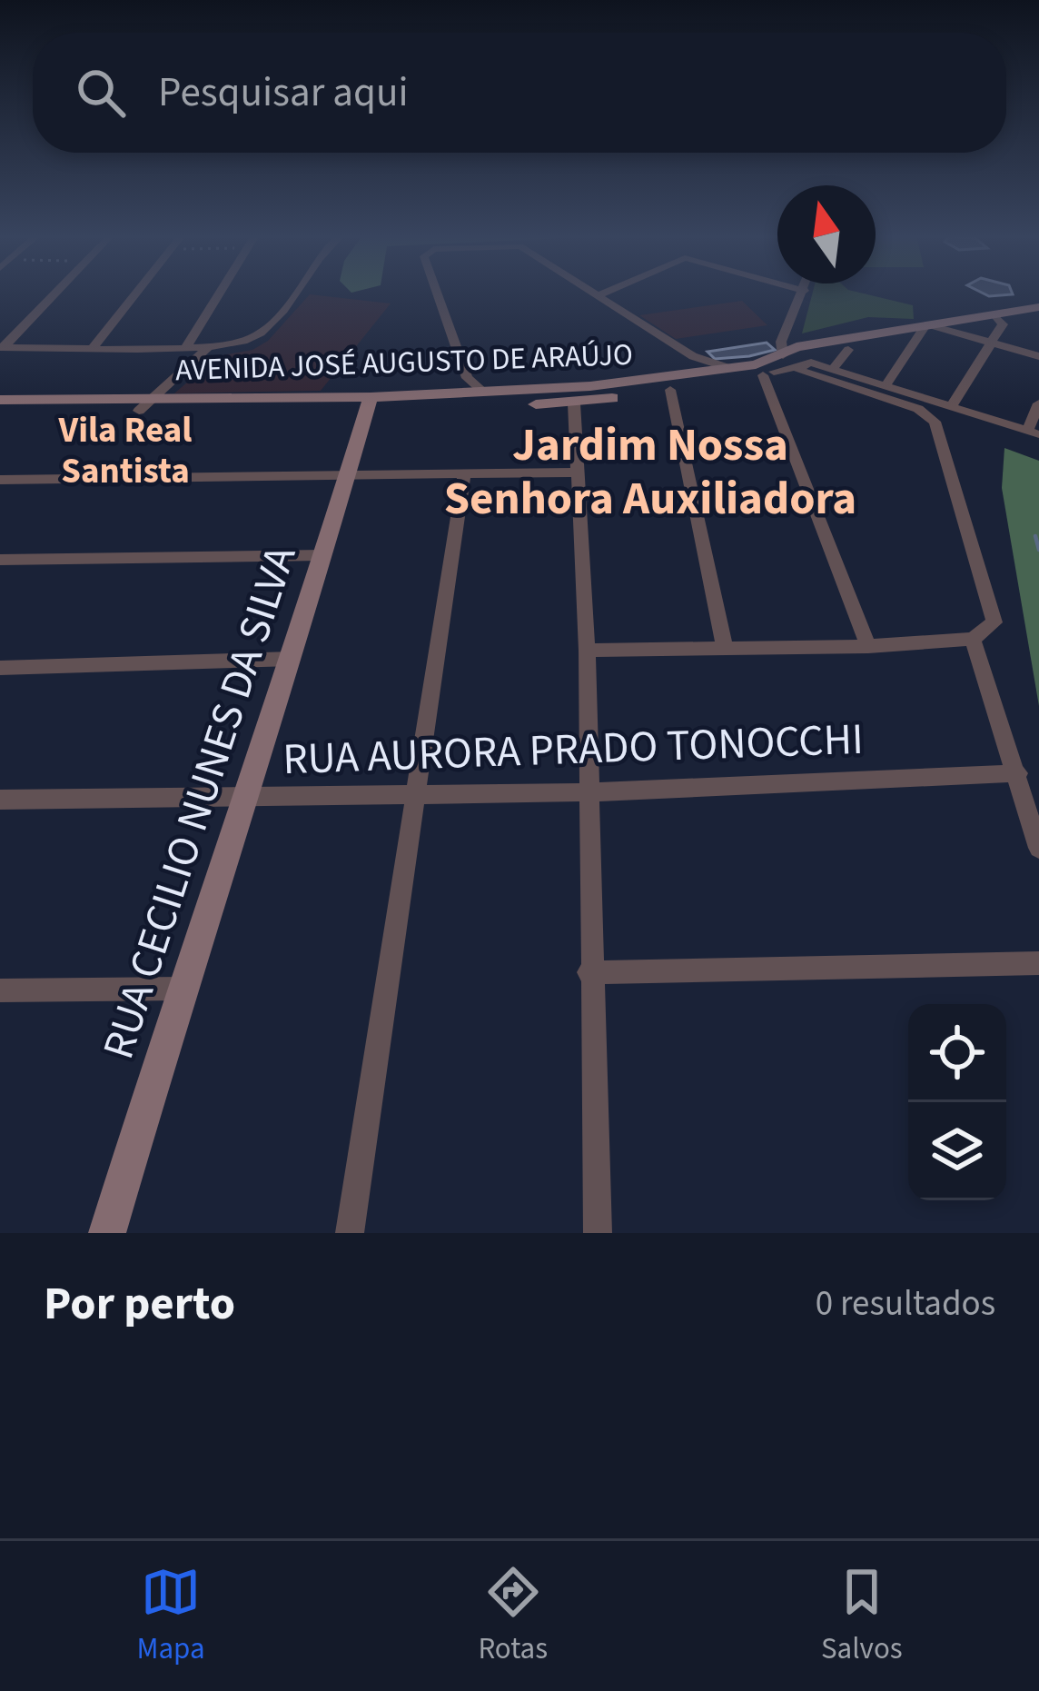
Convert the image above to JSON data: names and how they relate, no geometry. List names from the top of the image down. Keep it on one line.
{"streets":{"street":["AVENIDA JOSÉ AUGUSTO DE ARAÚJO","RUA AURORA PRADO TONOCCHI","RUA CECILIO NUNES DA SILVA"]},"crossings":[["AVENIDA JOSÉ AUGUSTO DE ARAÚJO","RUA CECILIO NUNES DA SILVA"],["RUA AURORA PRADO TONOCCHI","RUA CECILIO NUNES DA SILVA"]],"districts":["Vila Real Santista","Jardim Nossa Senhora Auxiliadora"],"north":"top","page":{"search":"Pesquisar aqui","heading":["Por perto","0 resultados"],"nav":["Mapa","Rotas","Salvos"]}}
